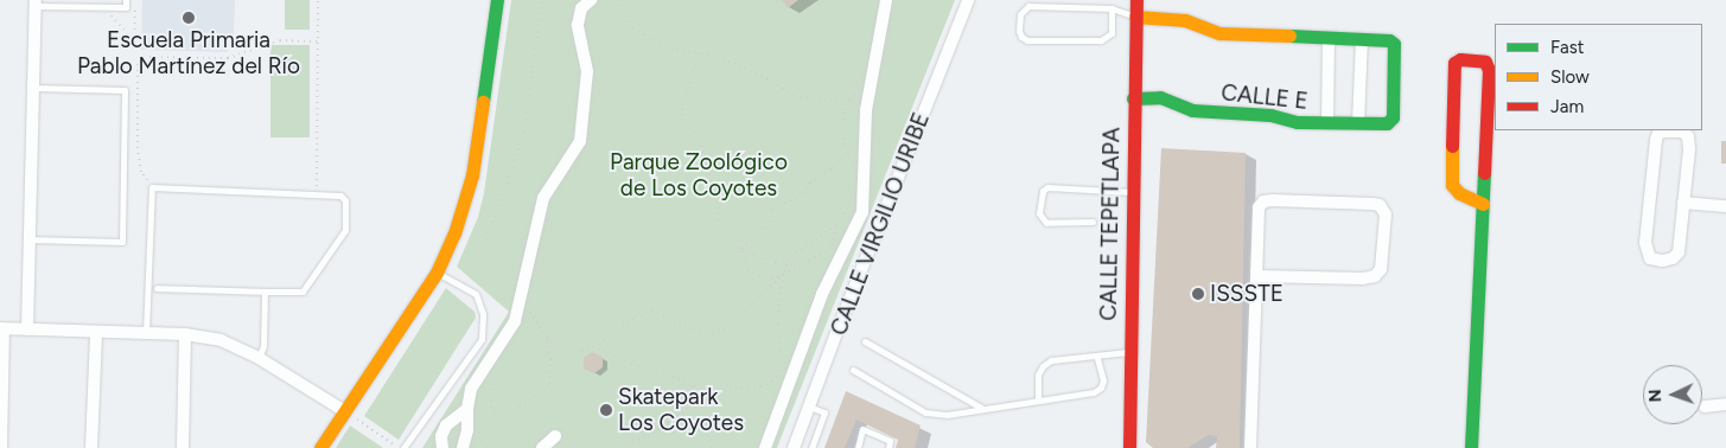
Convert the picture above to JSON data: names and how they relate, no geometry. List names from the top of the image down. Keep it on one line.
{"streets":{"street":["CALLE E","CALLE VIRGILIO URIBE","CALLE TEPETLAPA"]},"crossings":[["CALLE E","CALLE TEPETLAPA"]],"parks":["Parque Zoológico de Los Coyotes"],"places":["Escuela Primaria Pablo Martínez del Río","ISSSTE","Skatepark Los Coyotes"],"legend":["Fast","Slow","Jam"],"north":"left"}
